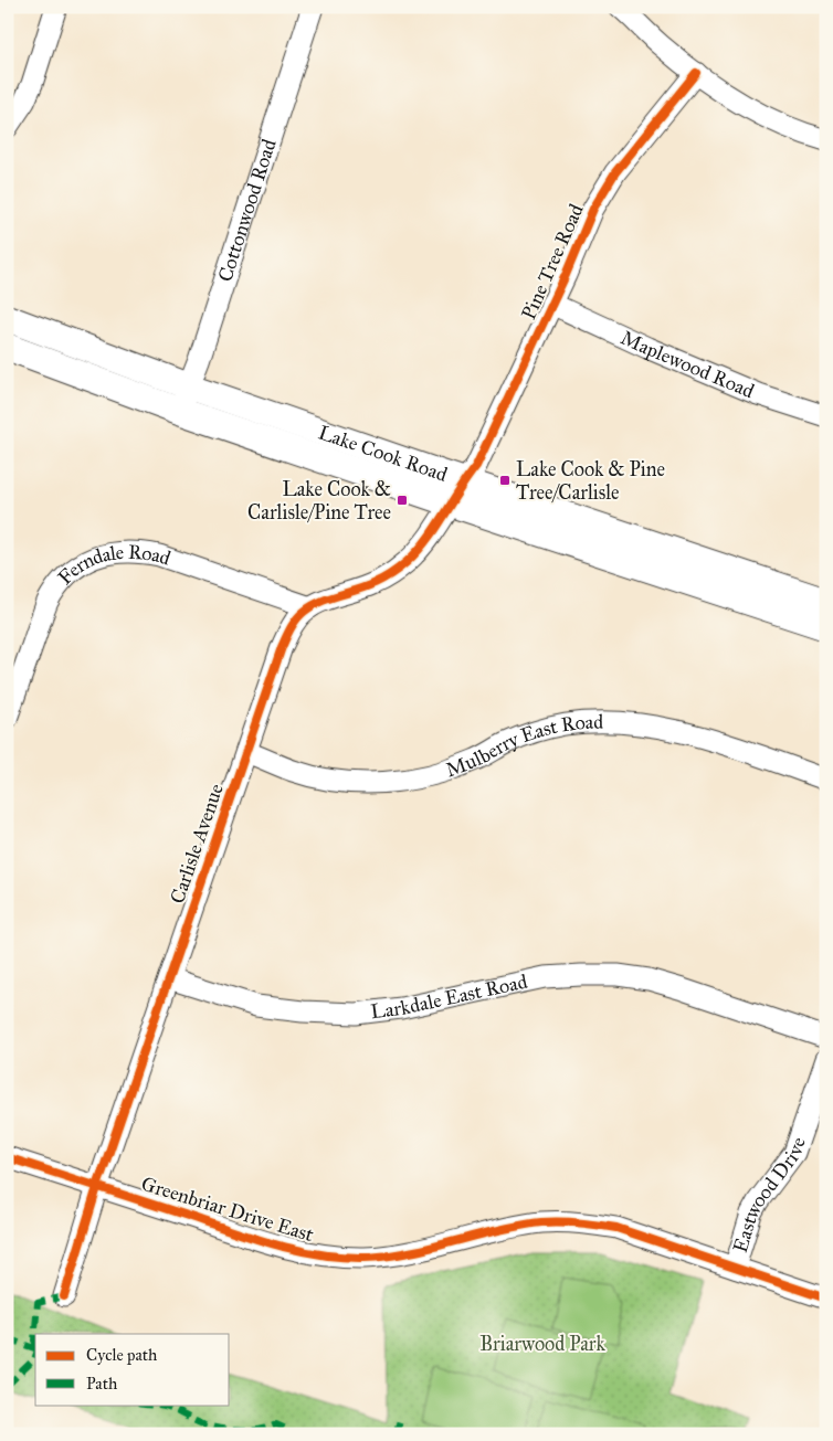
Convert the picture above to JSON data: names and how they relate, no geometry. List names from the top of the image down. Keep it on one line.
{"streets":{"main road":["Lake Cook Road"],"street":["Cottonwood Road","Pine Tree Road","Maplewood Road","Ferndale Road","Mulberry East Road","Carlisle Avenue","Larkdale East Road","Eastwood Drive","Greenbriar Drive East"]},"crossings":[["Cottonwood Road","Lake Cook Road"],["Pine Tree Road","Maplewood Road"],["Pine Tree Road","Lake Cook Road"],["Pine Tree Road","Carlisle Avenue"],["Lake Cook Road","Carlisle Avenue"],["Ferndale Road","Carlisle Avenue"],["Mulberry East Road","Carlisle Avenue"],["Carlisle Avenue","Larkdale East Road"],["Carlisle Avenue","Greenbriar Drive East"],["Eastwood Drive","Greenbriar Drive East"]],"parks":["Briarwood Park"],"places":{"transit":["Lake Cook & Pine Tree/Carlisle","Lake Cook & Carlisle/Pine Tree"]},"legend":["Cycle path","Path"]}
